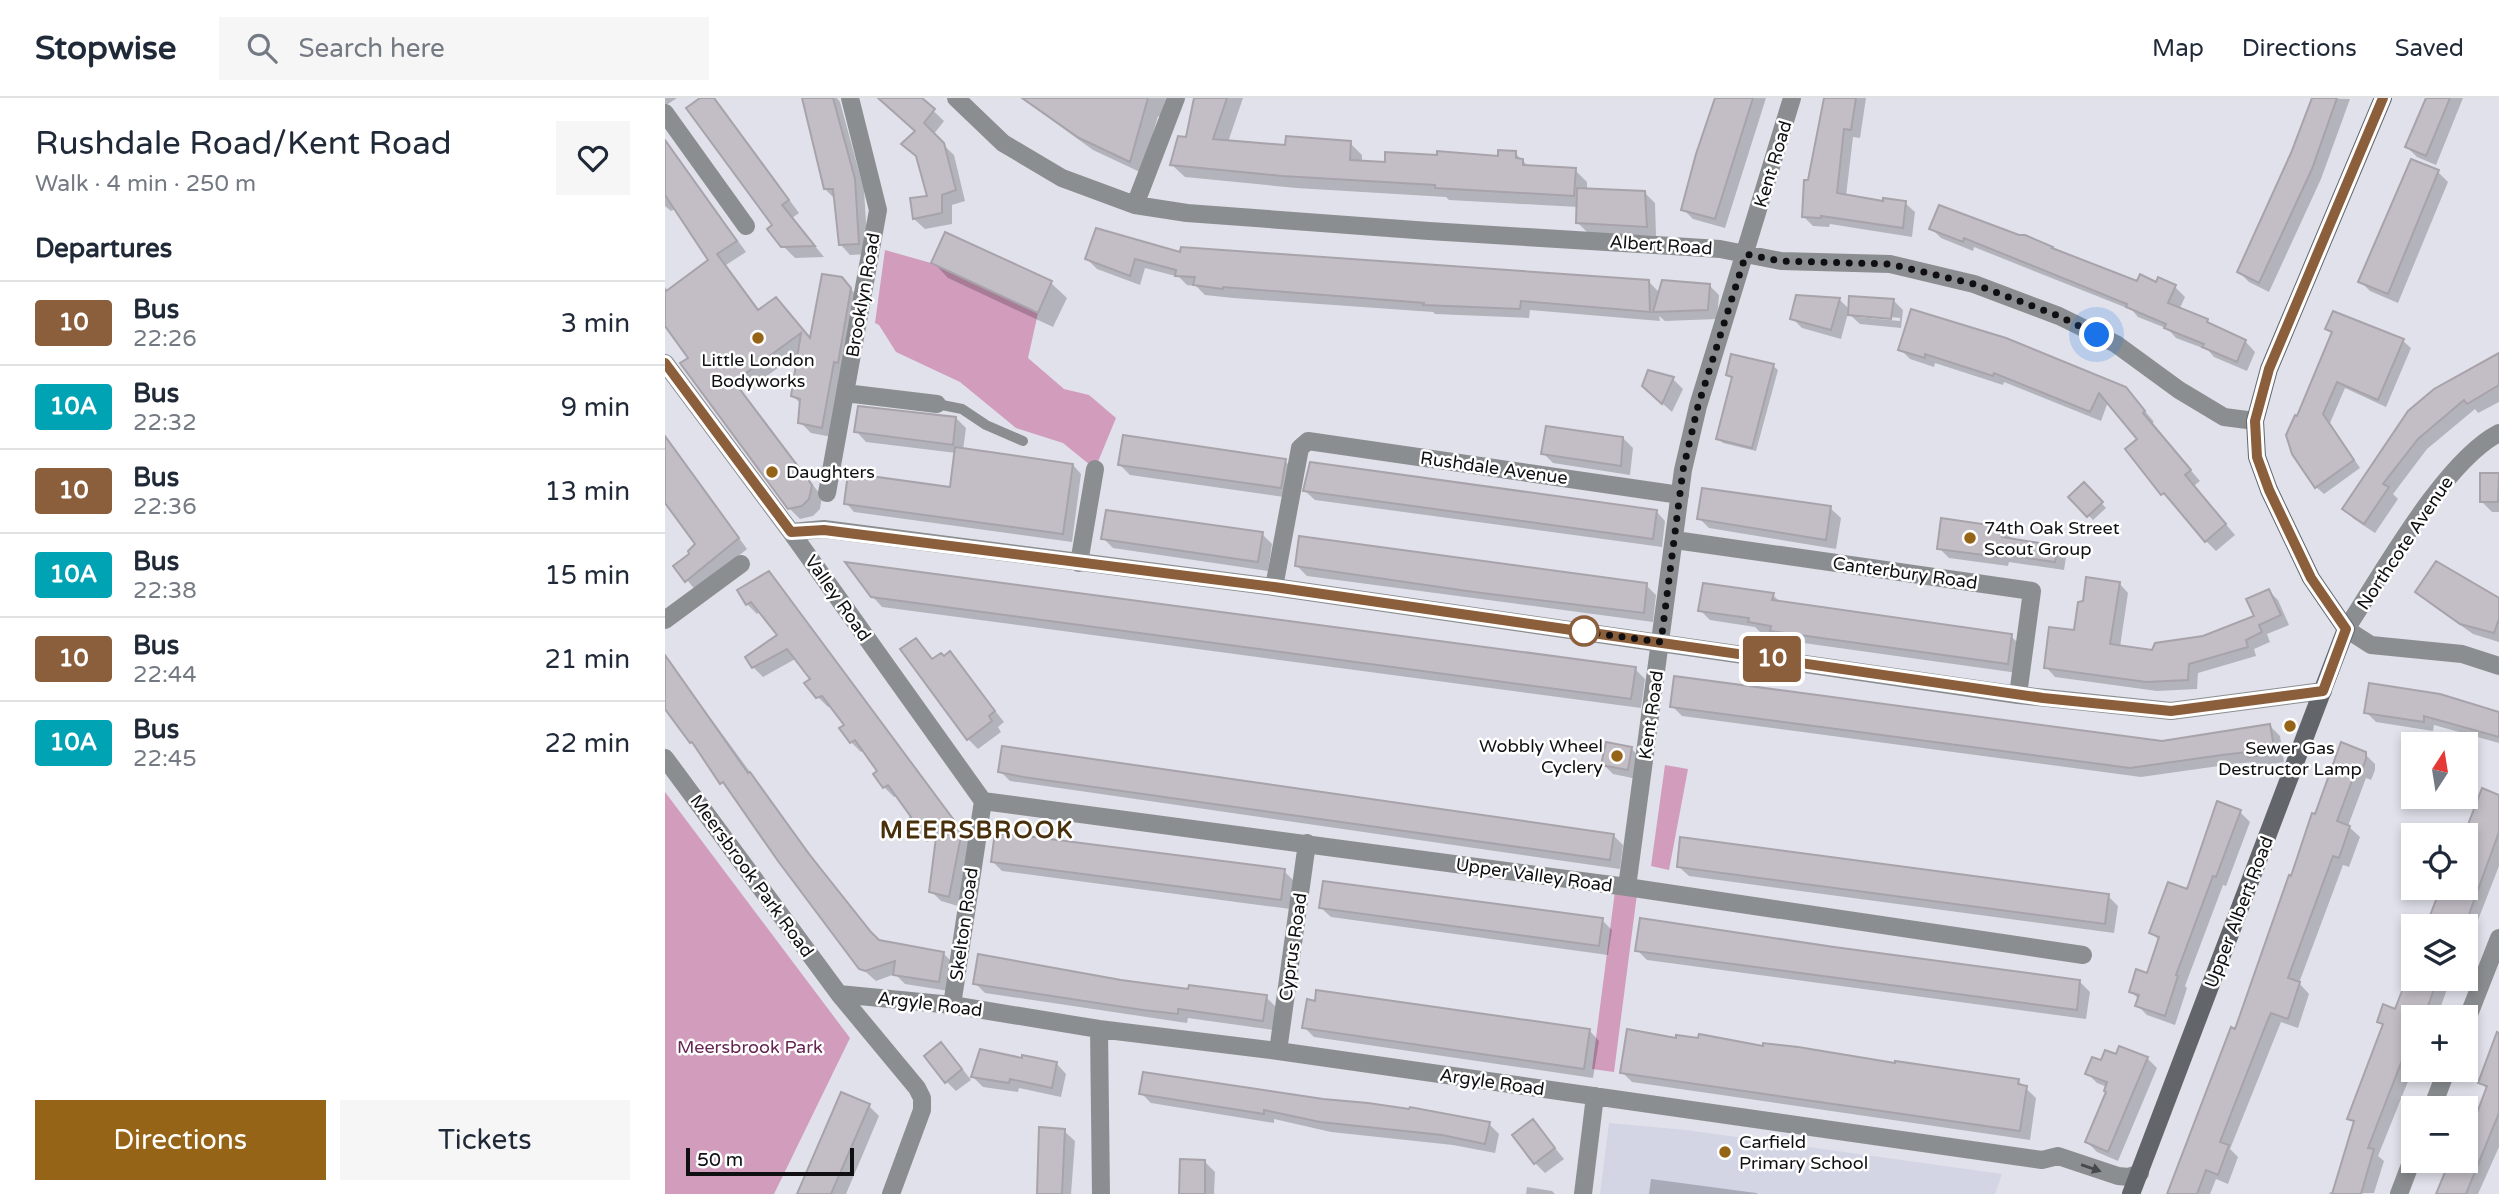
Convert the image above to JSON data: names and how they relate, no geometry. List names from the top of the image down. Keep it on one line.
{"streets":{"street":["Kent Road","Albert Road","Brooklyn Road","Rushdale Avenue","Northcote Avenue","Canterbury Road","Valley Road","Upper Valley Road","Meersbrook Park Road","Upper Albert Road","Skelton Road","Cyprus Road","Argyle Road"]},"crossings":[["Kent Road","Albert Road"],["Kent Road","Rushdale Avenue"],["Kent Road","Canterbury Road"],["Kent Road","Upper Valley Road"],["Northcote Avenue","Upper Albert Road"],["Valley Road","Upper Valley Road"],["Valley Road","Skelton Road"],["Upper Valley Road","Skelton Road"],["Upper Valley Road","Cyprus Road"],["Meersbrook Park Road","Argyle Road"],["Upper Albert Road","Argyle Road"],["Skelton Road","Argyle Road"],["Cyprus Road","Argyle Road"]],"one_way":["Argyle Road"],"districts":["MEERSBROOK"],"parks":["Meersbrook Park"],"places":["Little London Bodyworks","Daughters","74th Oak Street Scout Group","Sewer Gas Destructor Lamp","Wobbly Wheel Cyclery","Carfield Primary School"],"lines":["bus line 10"],"scale_bar":"50 m","north":"top","page":{"header":"Stopwise","search":"Search here","nav":["Map","Directions","Saved"],"heading":[["Rushdale Road/Kent Road","Walk · 4 min · 250 m"],"Departures"],"on_map":"10","list":[{"mark":"10","name":"Bus","note":"22:26","value":"3 min"},{"mark":"10A","name":"Bus","note":"22:32","value":"9 min"},{"mark":"10","name":"Bus","note":"22:36","value":"13 min"},{"mark":"10A","name":"Bus","note":"22:38","value":"15 min"},{"mark":"10","name":"Bus","note":"22:44","value":"21 min"},{"mark":"10A","name":"Bus","note":"22:45","value":"22 min"}],"map_buttons":["+","−"],"buttons":["Directions","Tickets"],"scale":"50 m"}}
